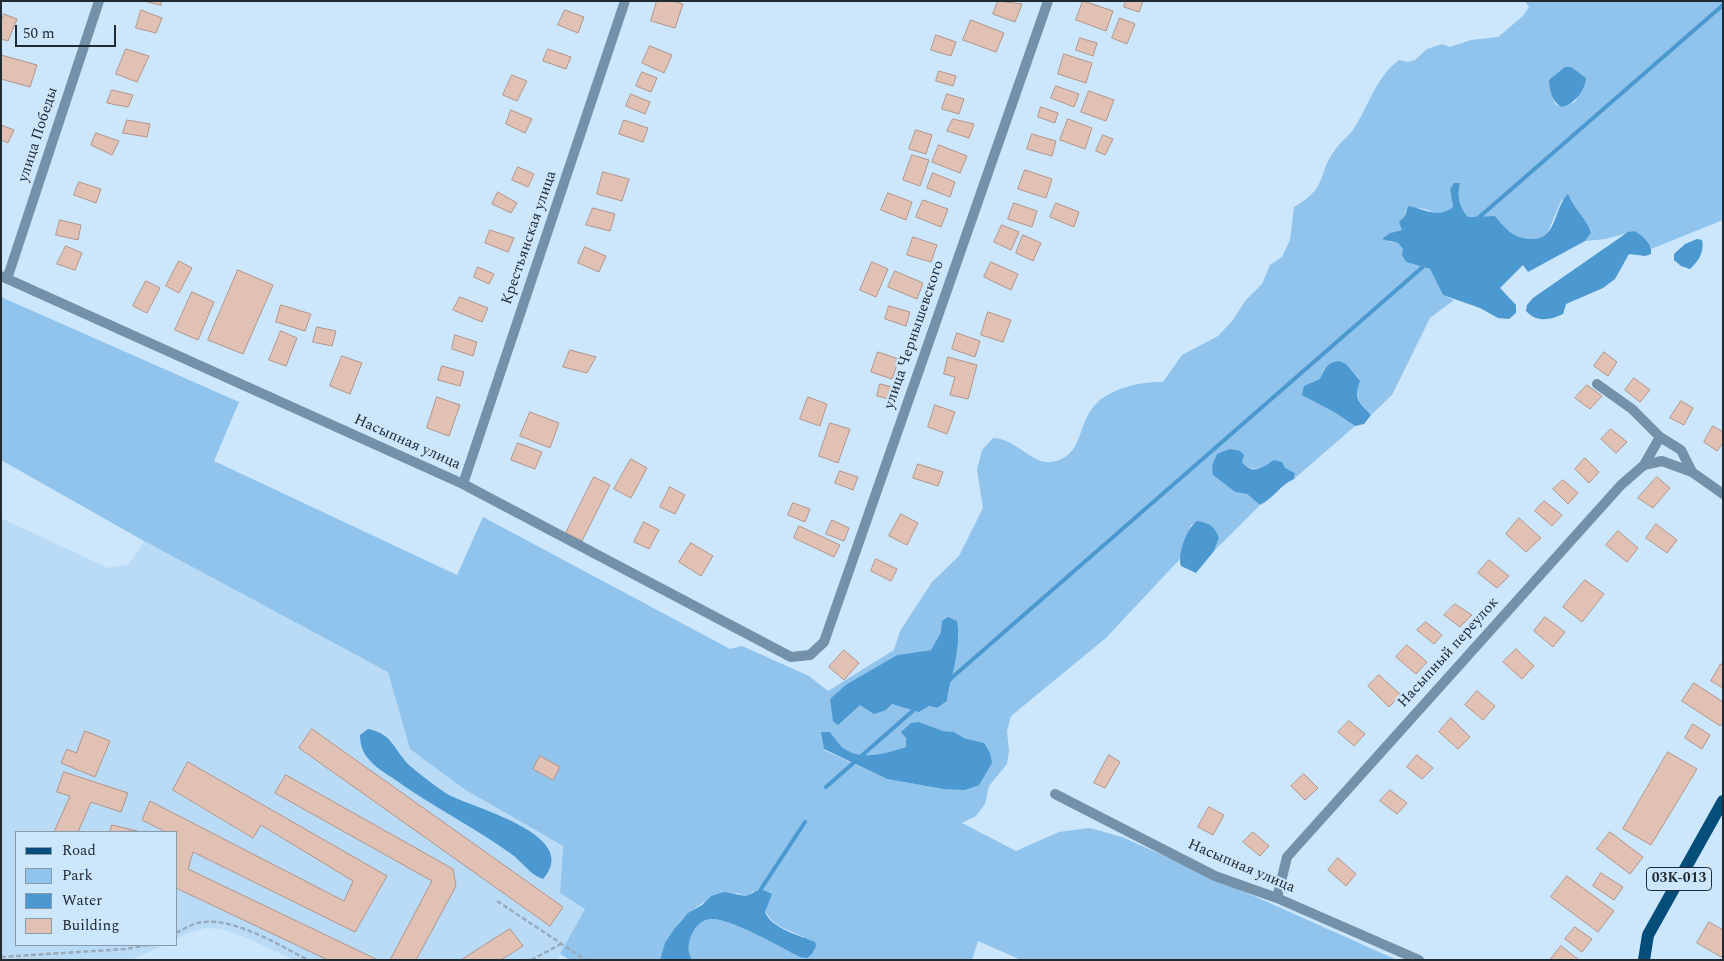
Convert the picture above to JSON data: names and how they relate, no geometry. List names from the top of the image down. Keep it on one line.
{"streets":{"main road":["03К-013"],"street":["улица Победы","Крестьянская улица","улица Чернышевского","Насыпная улица","Насыпный переулок"]},"crossings":[["улица Победы","Насыпная улица"],["Крестьянская улица","Насыпная улица"],["улица Чернышевского","Насыпная улица"],["Насыпная улица","Насыпный переулок"]],"legend":["Road","Park","Water","Building"],"scale_bar":"50 m"}
